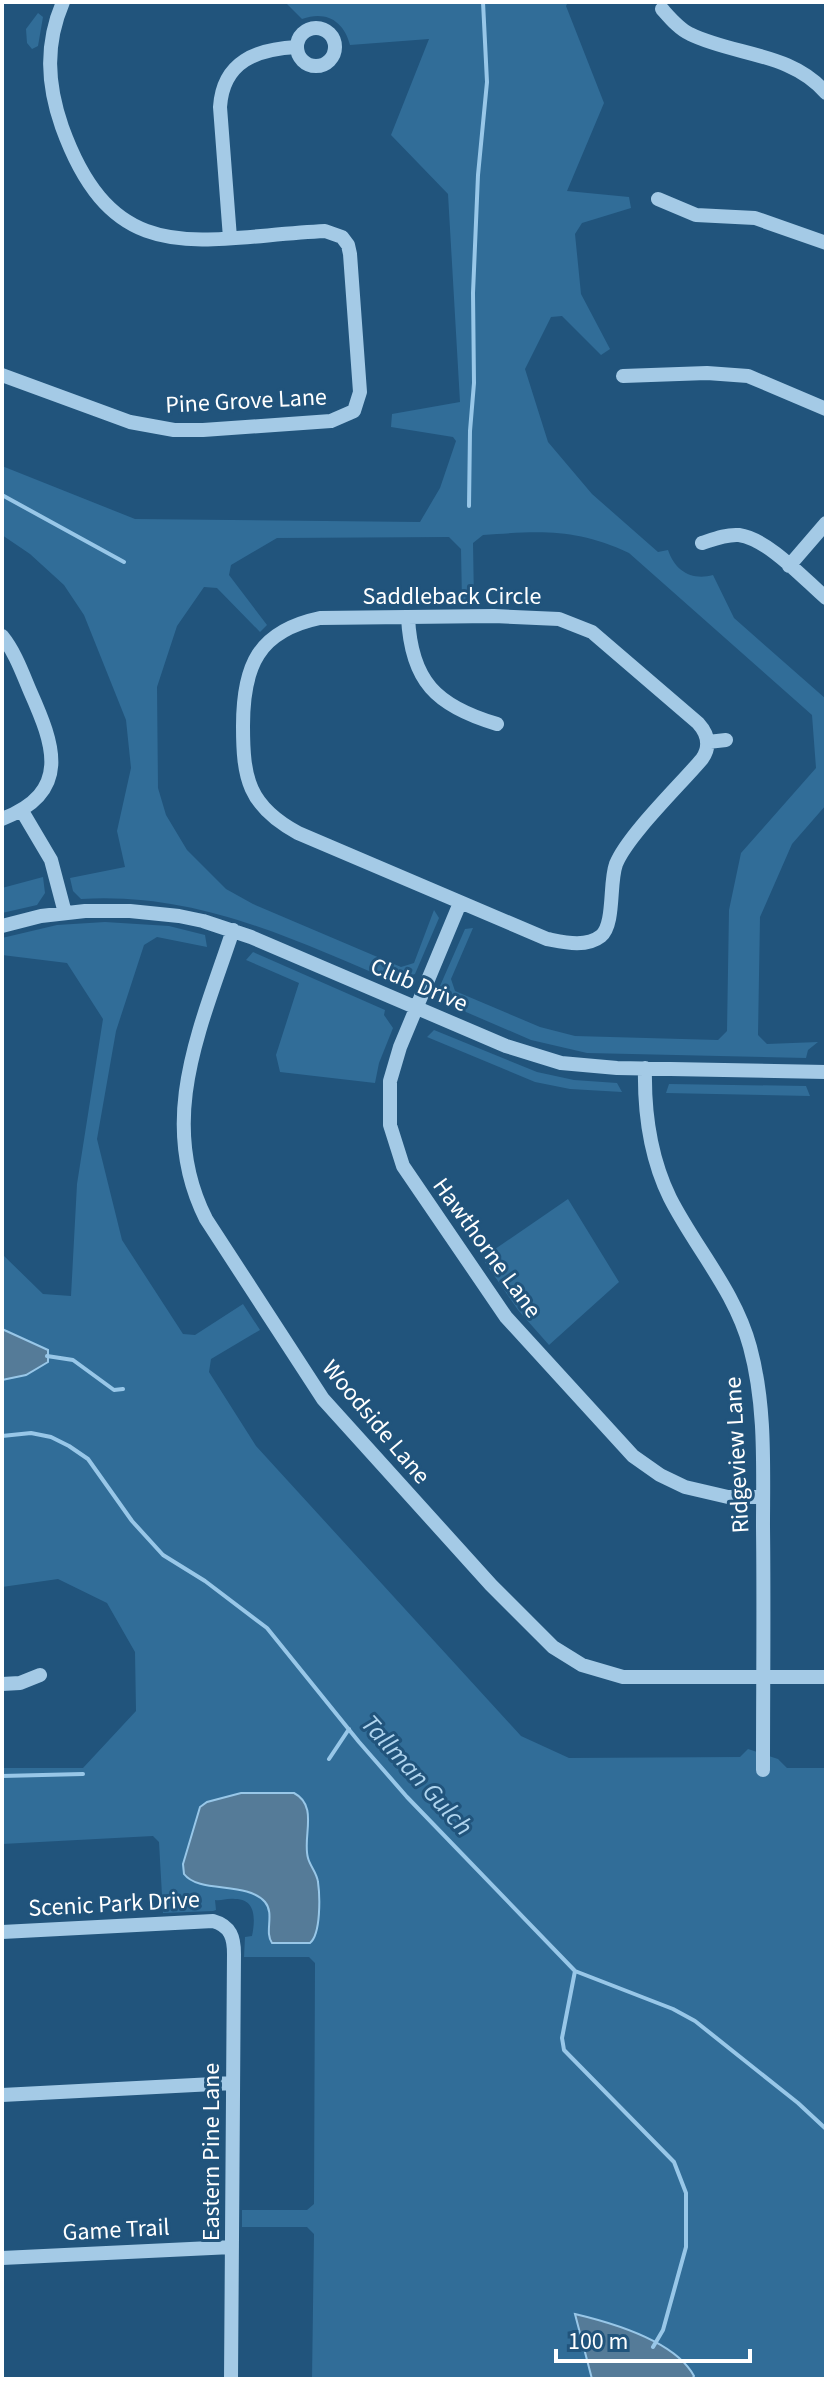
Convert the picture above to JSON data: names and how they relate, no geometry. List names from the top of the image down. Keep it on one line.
{"streets":{"street":["Pine Grove Lane","Saddleback Circle","Club Drive","Hawthorne Lane","Woodside Lane","Ridgeview Lane","Scenic Park Drive","Eastern Pine Lane","Game Trail"]},"crossings":[["Saddleback Circle","Hawthorne Lane"],["Club Drive","Hawthorne Lane"],["Club Drive","Woodside Lane"],["Club Drive","Ridgeview Lane"],["Hawthorne Lane","Ridgeview Lane"],["Woodside Lane","Ridgeview Lane"],["Scenic Park Drive","Eastern Pine Lane"],["Eastern Pine Lane","Game Trail"]],"water":["Tallman Gulch"],"scale_bar":"100 m"}
